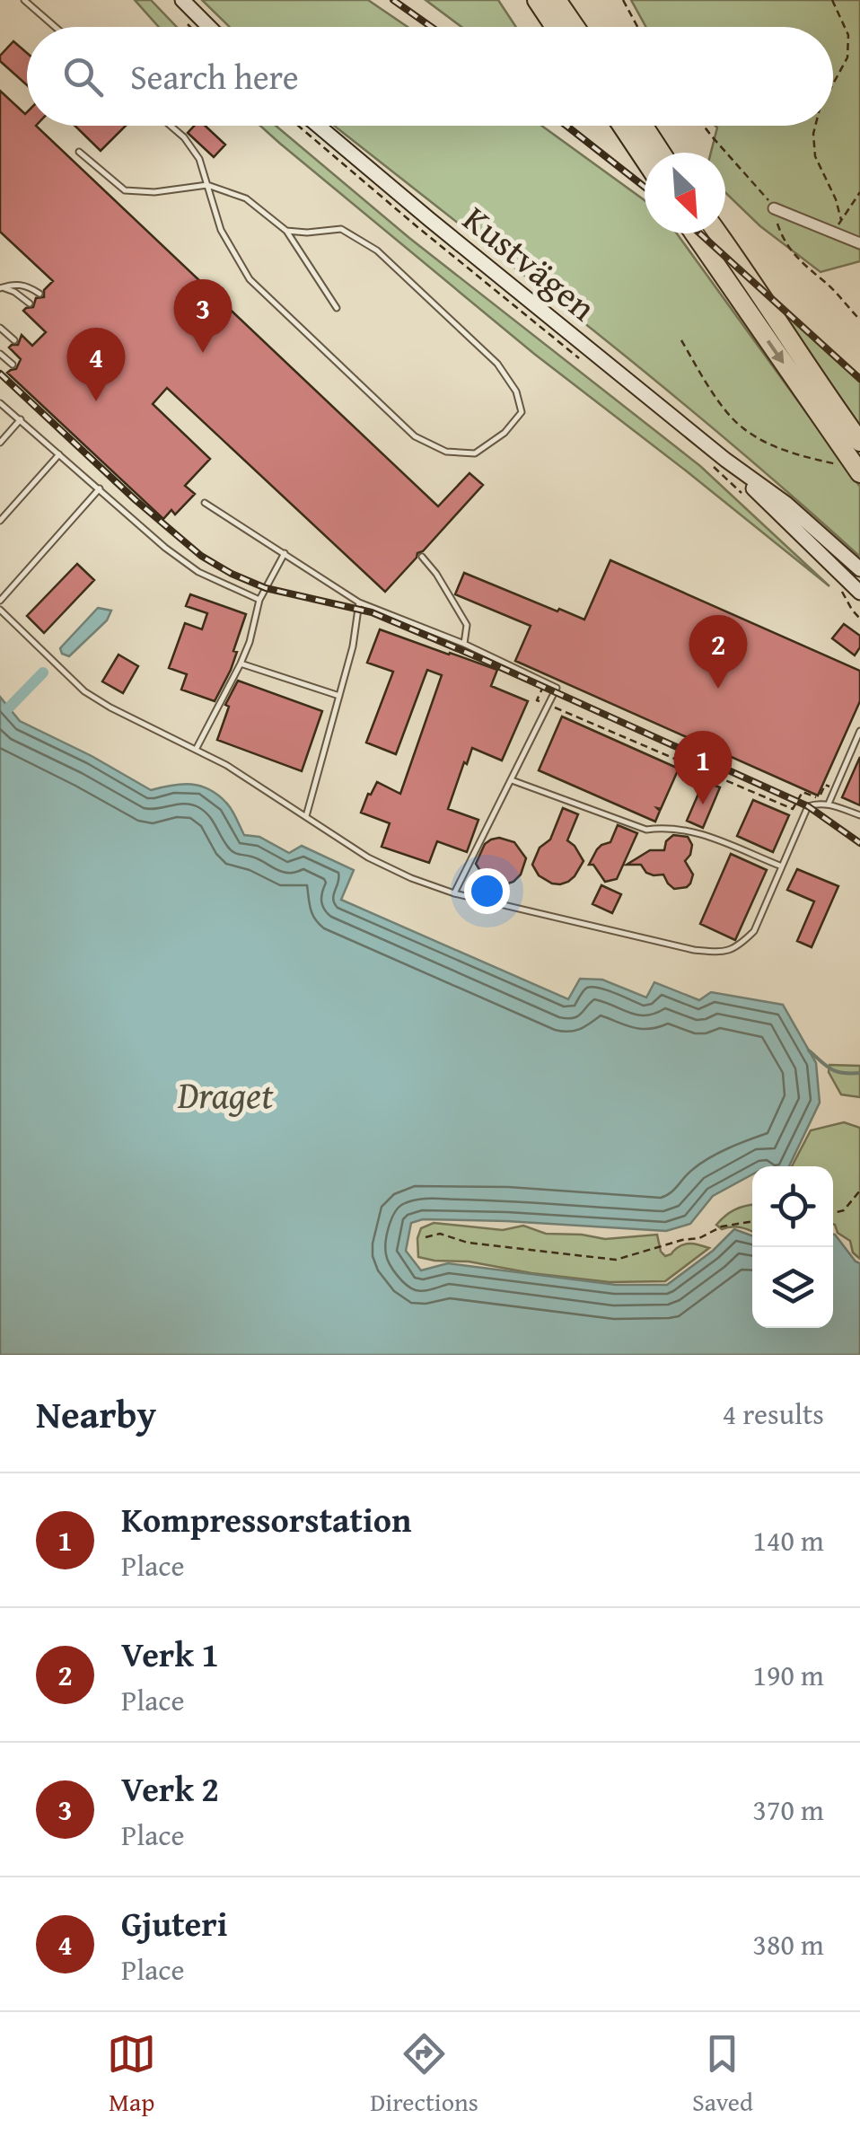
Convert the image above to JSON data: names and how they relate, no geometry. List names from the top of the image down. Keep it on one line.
{"streets":{"main road":["Kustvägen"]},"water":["Draget"],"north":"bottom right","page":{"search":"Search here","pins":["3","4","2","1"],"heading":["Nearby","4 results"],"list":[{"mark":"1","name":"Kompressorstation","note":"Place","value":"140 m"},{"mark":"2","name":"Verk 1","note":"Place","value":"190 m"},{"mark":"3","name":"Verk 2","note":"Place","value":"370 m"},{"mark":"4","name":"Gjuteri","note":"Place","value":"380 m"}],"nav":["Map","Directions","Saved"]}}
